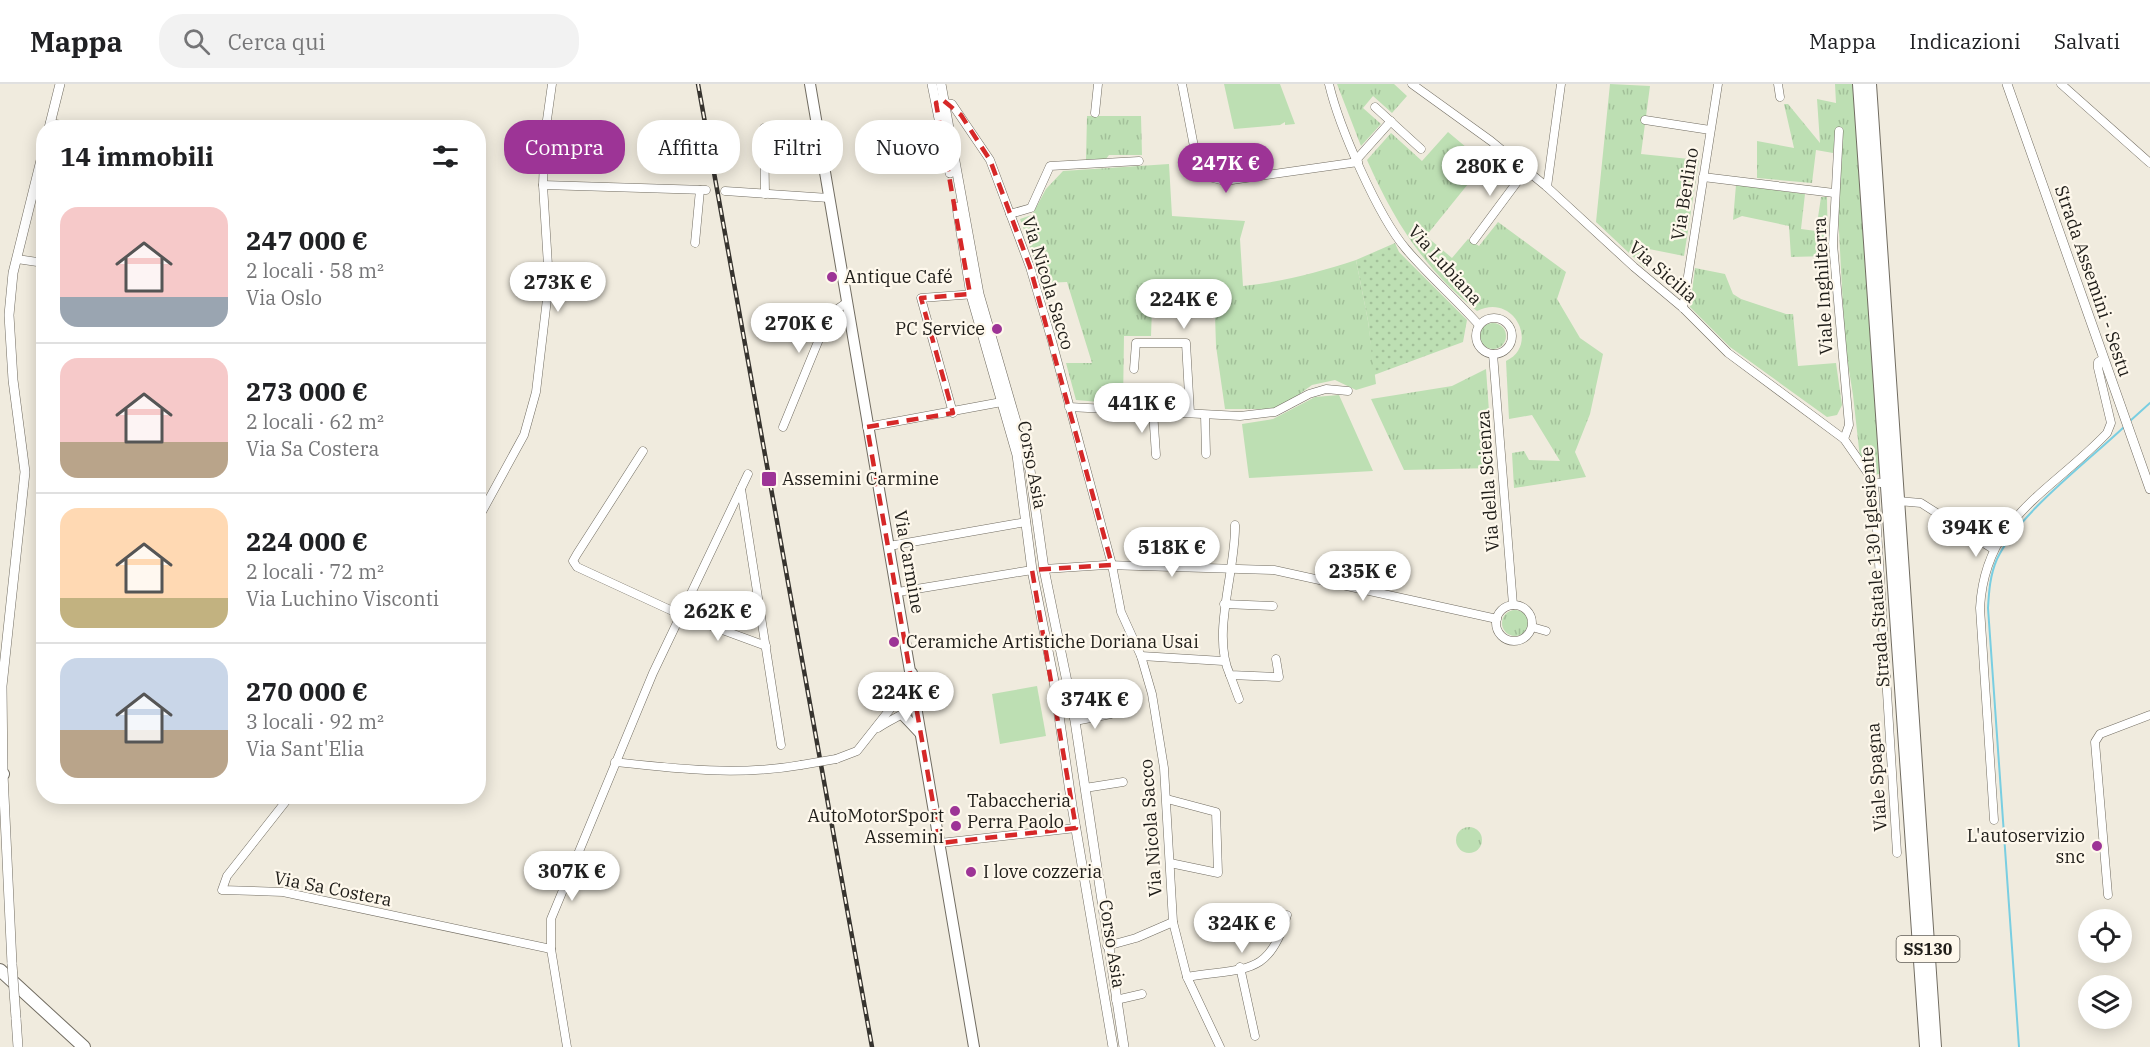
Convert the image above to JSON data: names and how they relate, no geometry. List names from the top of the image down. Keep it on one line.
{"streets":{"main road":["Via Carmine","Strada Statale 130 Iglesiente","SS130"],"street":["Via Berlino","Via Lubiana","Via Sicilia","Strada Assemini - Sestu","Via Nicola Sacco","Viale Inghilterra","Corso Asia","Via della Scienza","Viale Spagna","Via Sa Costera"]},"crossings":[["Via Berlino","Via Sicilia"],["Via Lubiana","Via della Scienza"],["Via Sicilia","Viale Inghilterra"],["Via Sicilia","Viale Spagna"]],"places":{"other":["Antique Café","PC Service","Ceramiche Artistiche Doriana Usai","Tabaccheria Perra Paolo","AutoMotorSport Assemini","L'autoservizio snc","I love cozzeria"],"transit":["Assemini Carmine"]},"page":{"header":"Mappa","search":"Cerca qui","nav":["Mappa","Indicazioni","Salvati"],"chip":["Compra","Affitta","Filtri","Nuovo"],"heading":"14 immobili","price":["247K €","280K €","273K €","224K €","270K €","441K €","394K €","518K €","235K €","262K €","224K €","374K €","307K €","324K €"],"list":[{"name":"247 000 €","note":"2 locali · 58 m² · Via Oslo"},{"name":"273 000 €","note":"2 locali · 62 m² · Via Sa Costera"},{"name":"224 000 €","note":"2 locali · 72 m² · Via Luchino Visconti"},{"name":"270 000 €","note":"3 locali · 92 m² · Via Sant'Elia"}]}}
